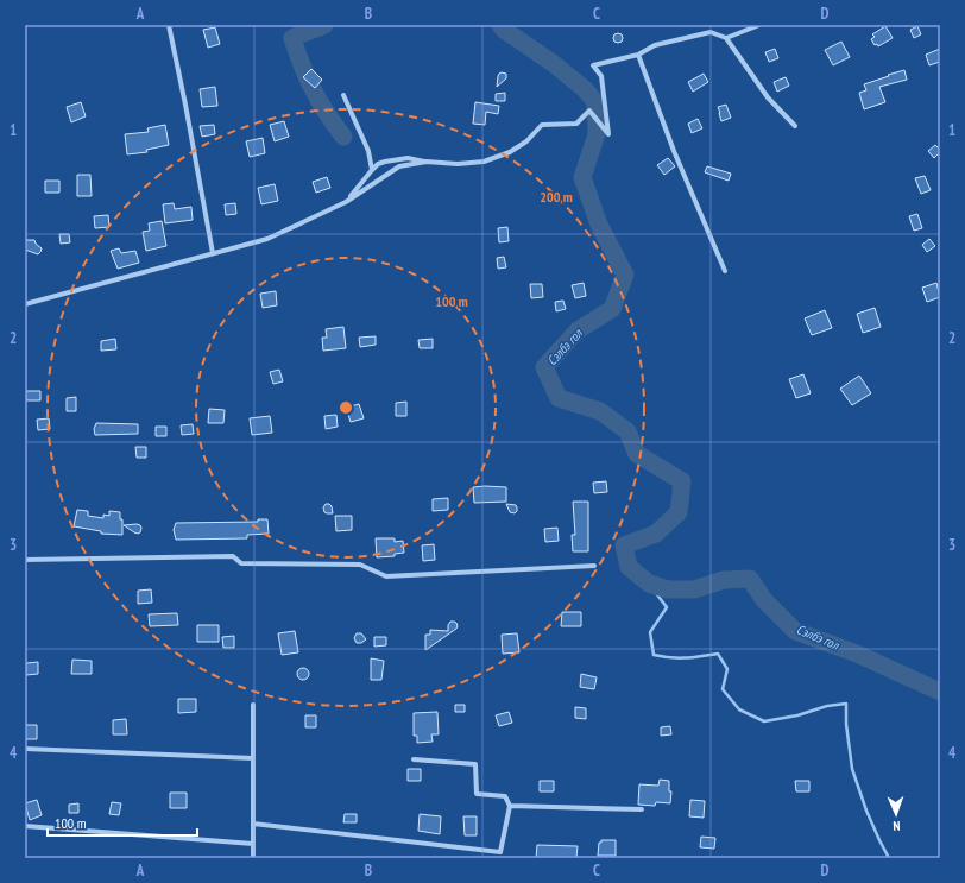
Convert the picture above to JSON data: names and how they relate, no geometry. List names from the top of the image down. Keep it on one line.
{"water":["Сэлбэ гол"],"scale_bar":"100 m","north":"bottom","grid":{"columns":["A","B","C","D"],"rows":["1","2","3","4"]},"rings":["200 m","100 m"]}
